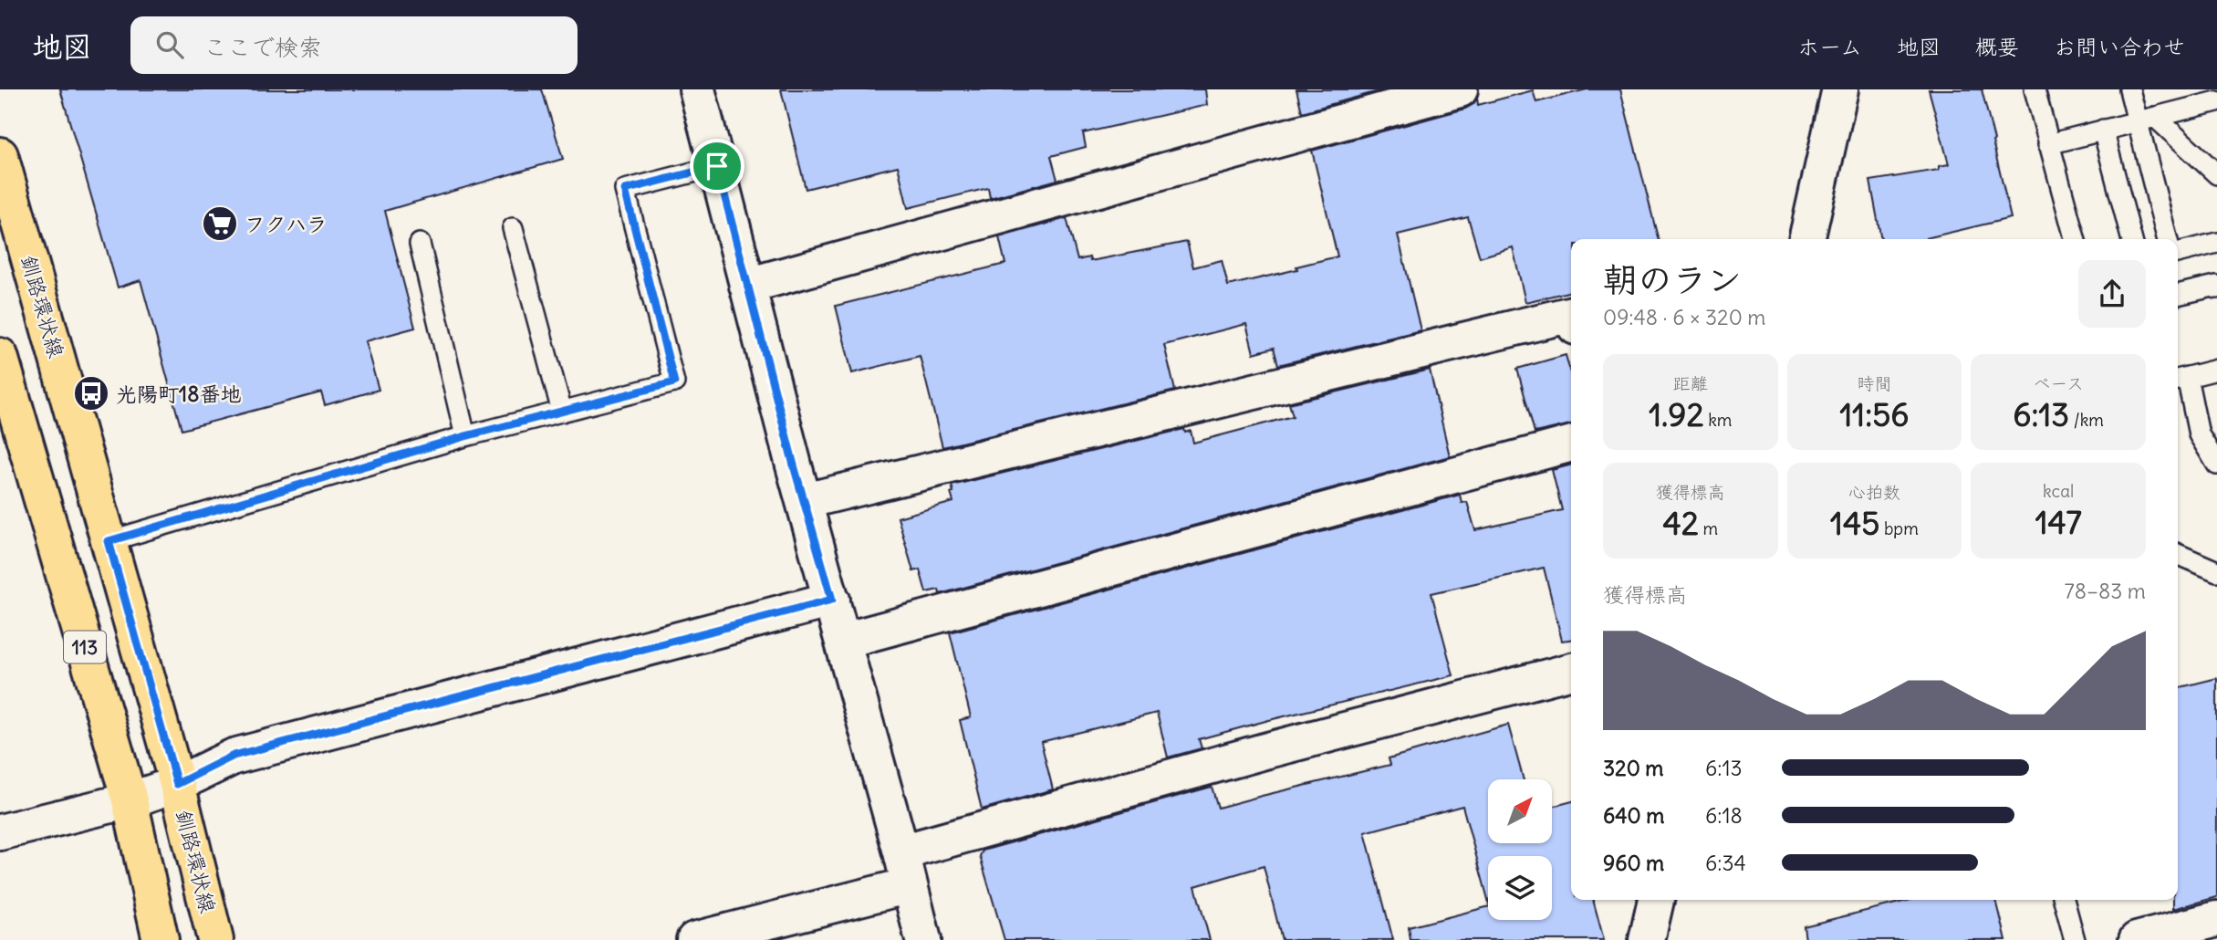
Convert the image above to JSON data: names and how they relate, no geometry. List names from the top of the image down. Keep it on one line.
{"streets":{"main road":["釧路環状線","113"]},"places":{"supermarket":["フクハラ"],"bus stop":["光陽町18番地"]},"north":"top right","page":{"header":"地図","search":"ここで検索","nav":["ホーム","地図","概要","お問い合わせ"],"heading":["朝のラン","09:48 · 6 × 320 m"],"stats":[["距離","1.92 km"],["時間","11:56"],["ペース","6:13 /km"],["獲得標高","42 m"],["心拍数","145 bpm"],["kcal","147"]],"chart":["獲得標高","78–83 m"],"list":[{"name":"320 m","note":"6:13"},{"name":"640 m","note":"6:18"},{"name":"960 m","note":"6:34"}]}}
